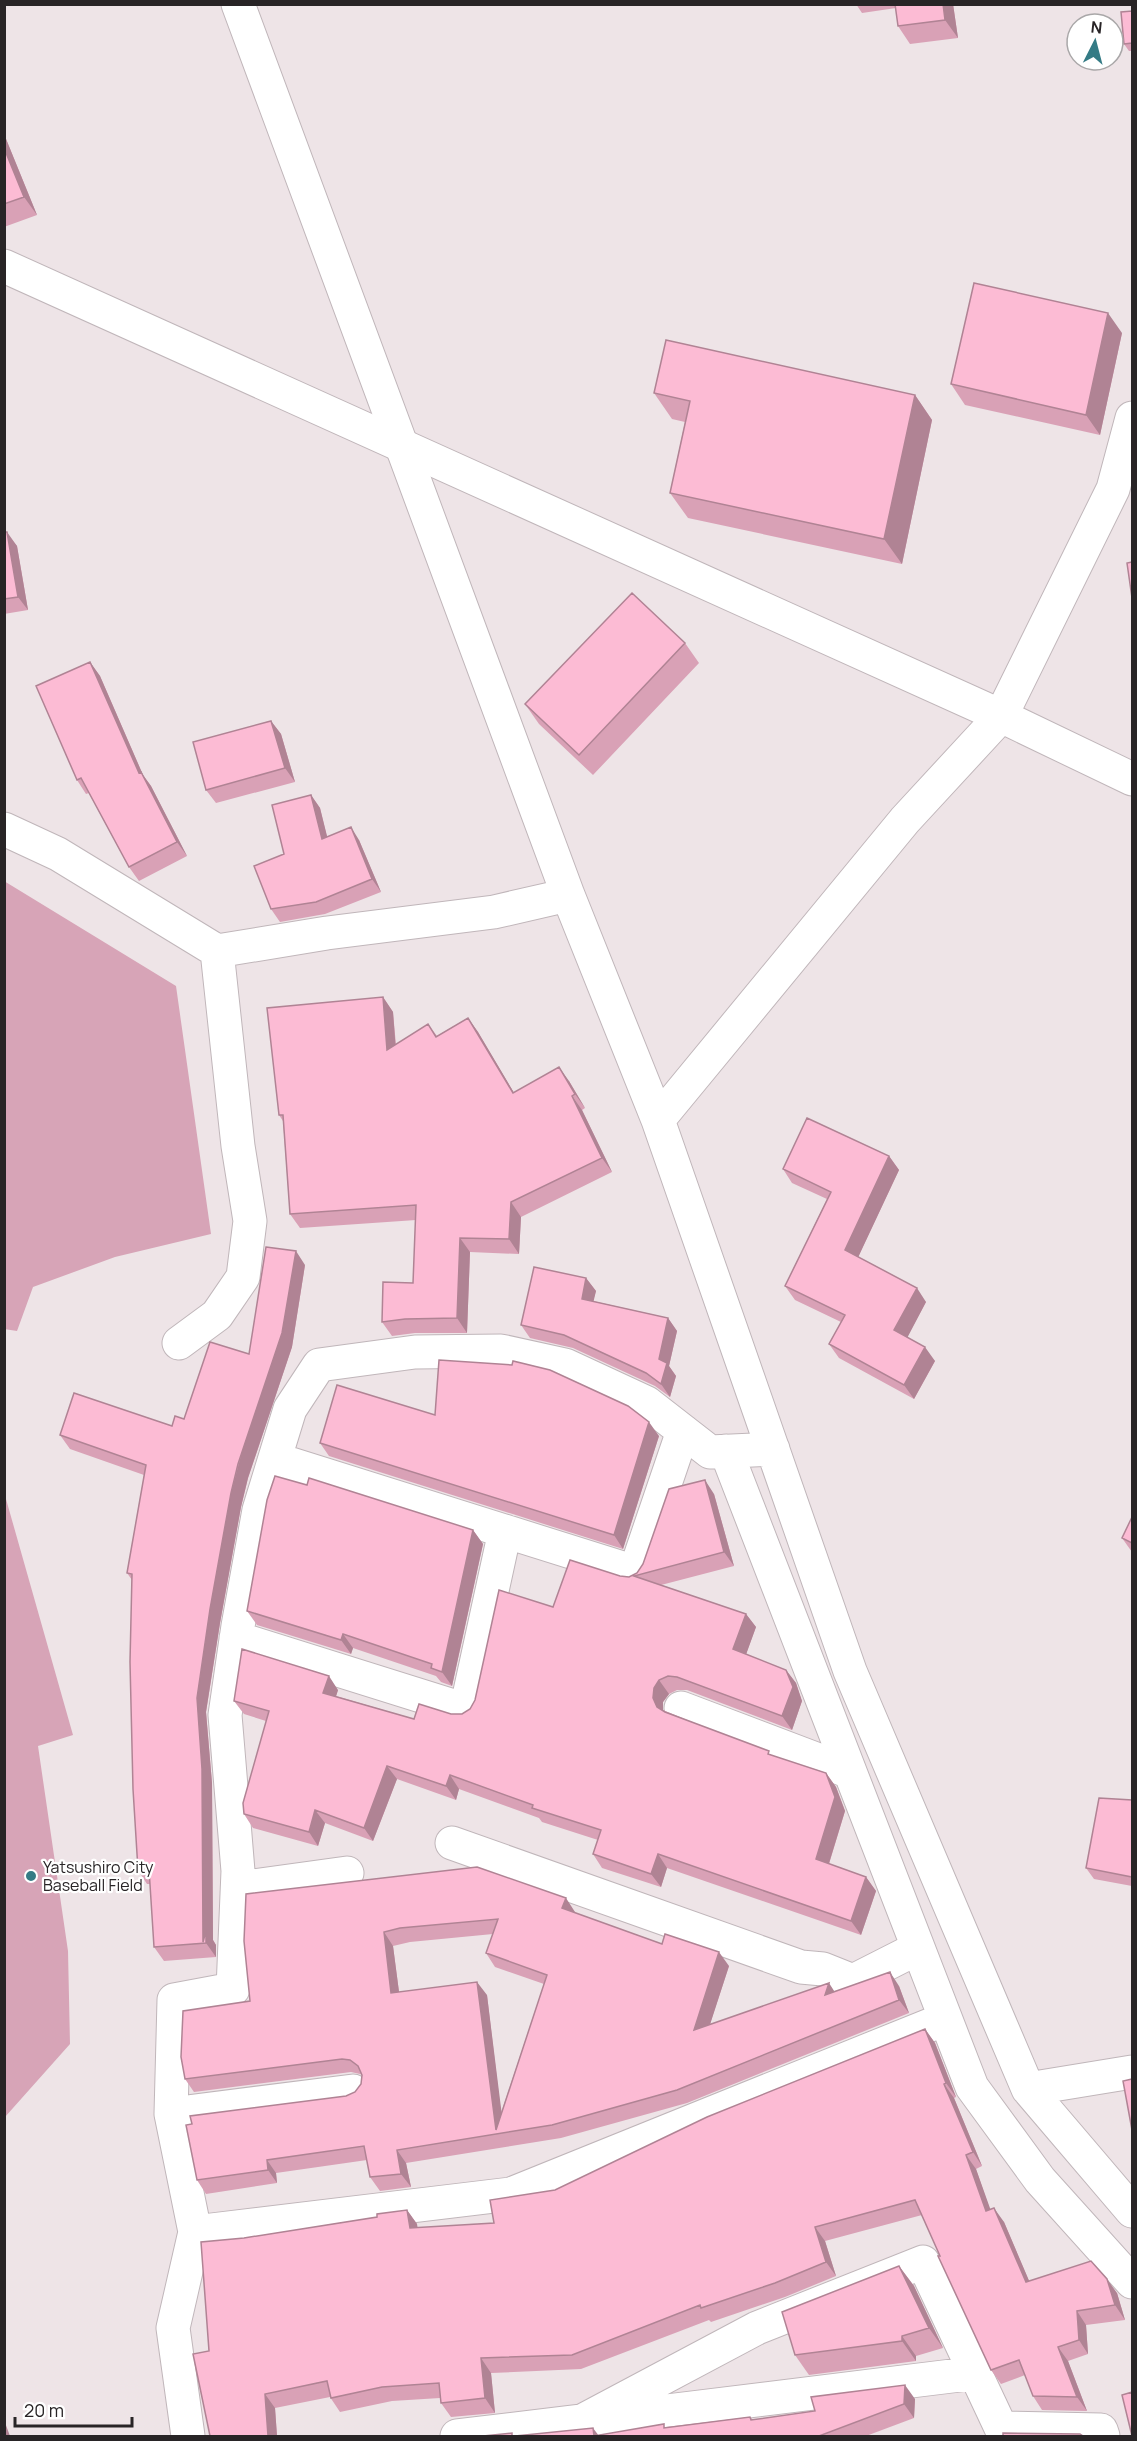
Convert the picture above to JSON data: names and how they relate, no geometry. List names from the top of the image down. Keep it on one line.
{"places":["Yatsushiro City Baseball Field"],"scale_bar":"20 m","north":"top"}
